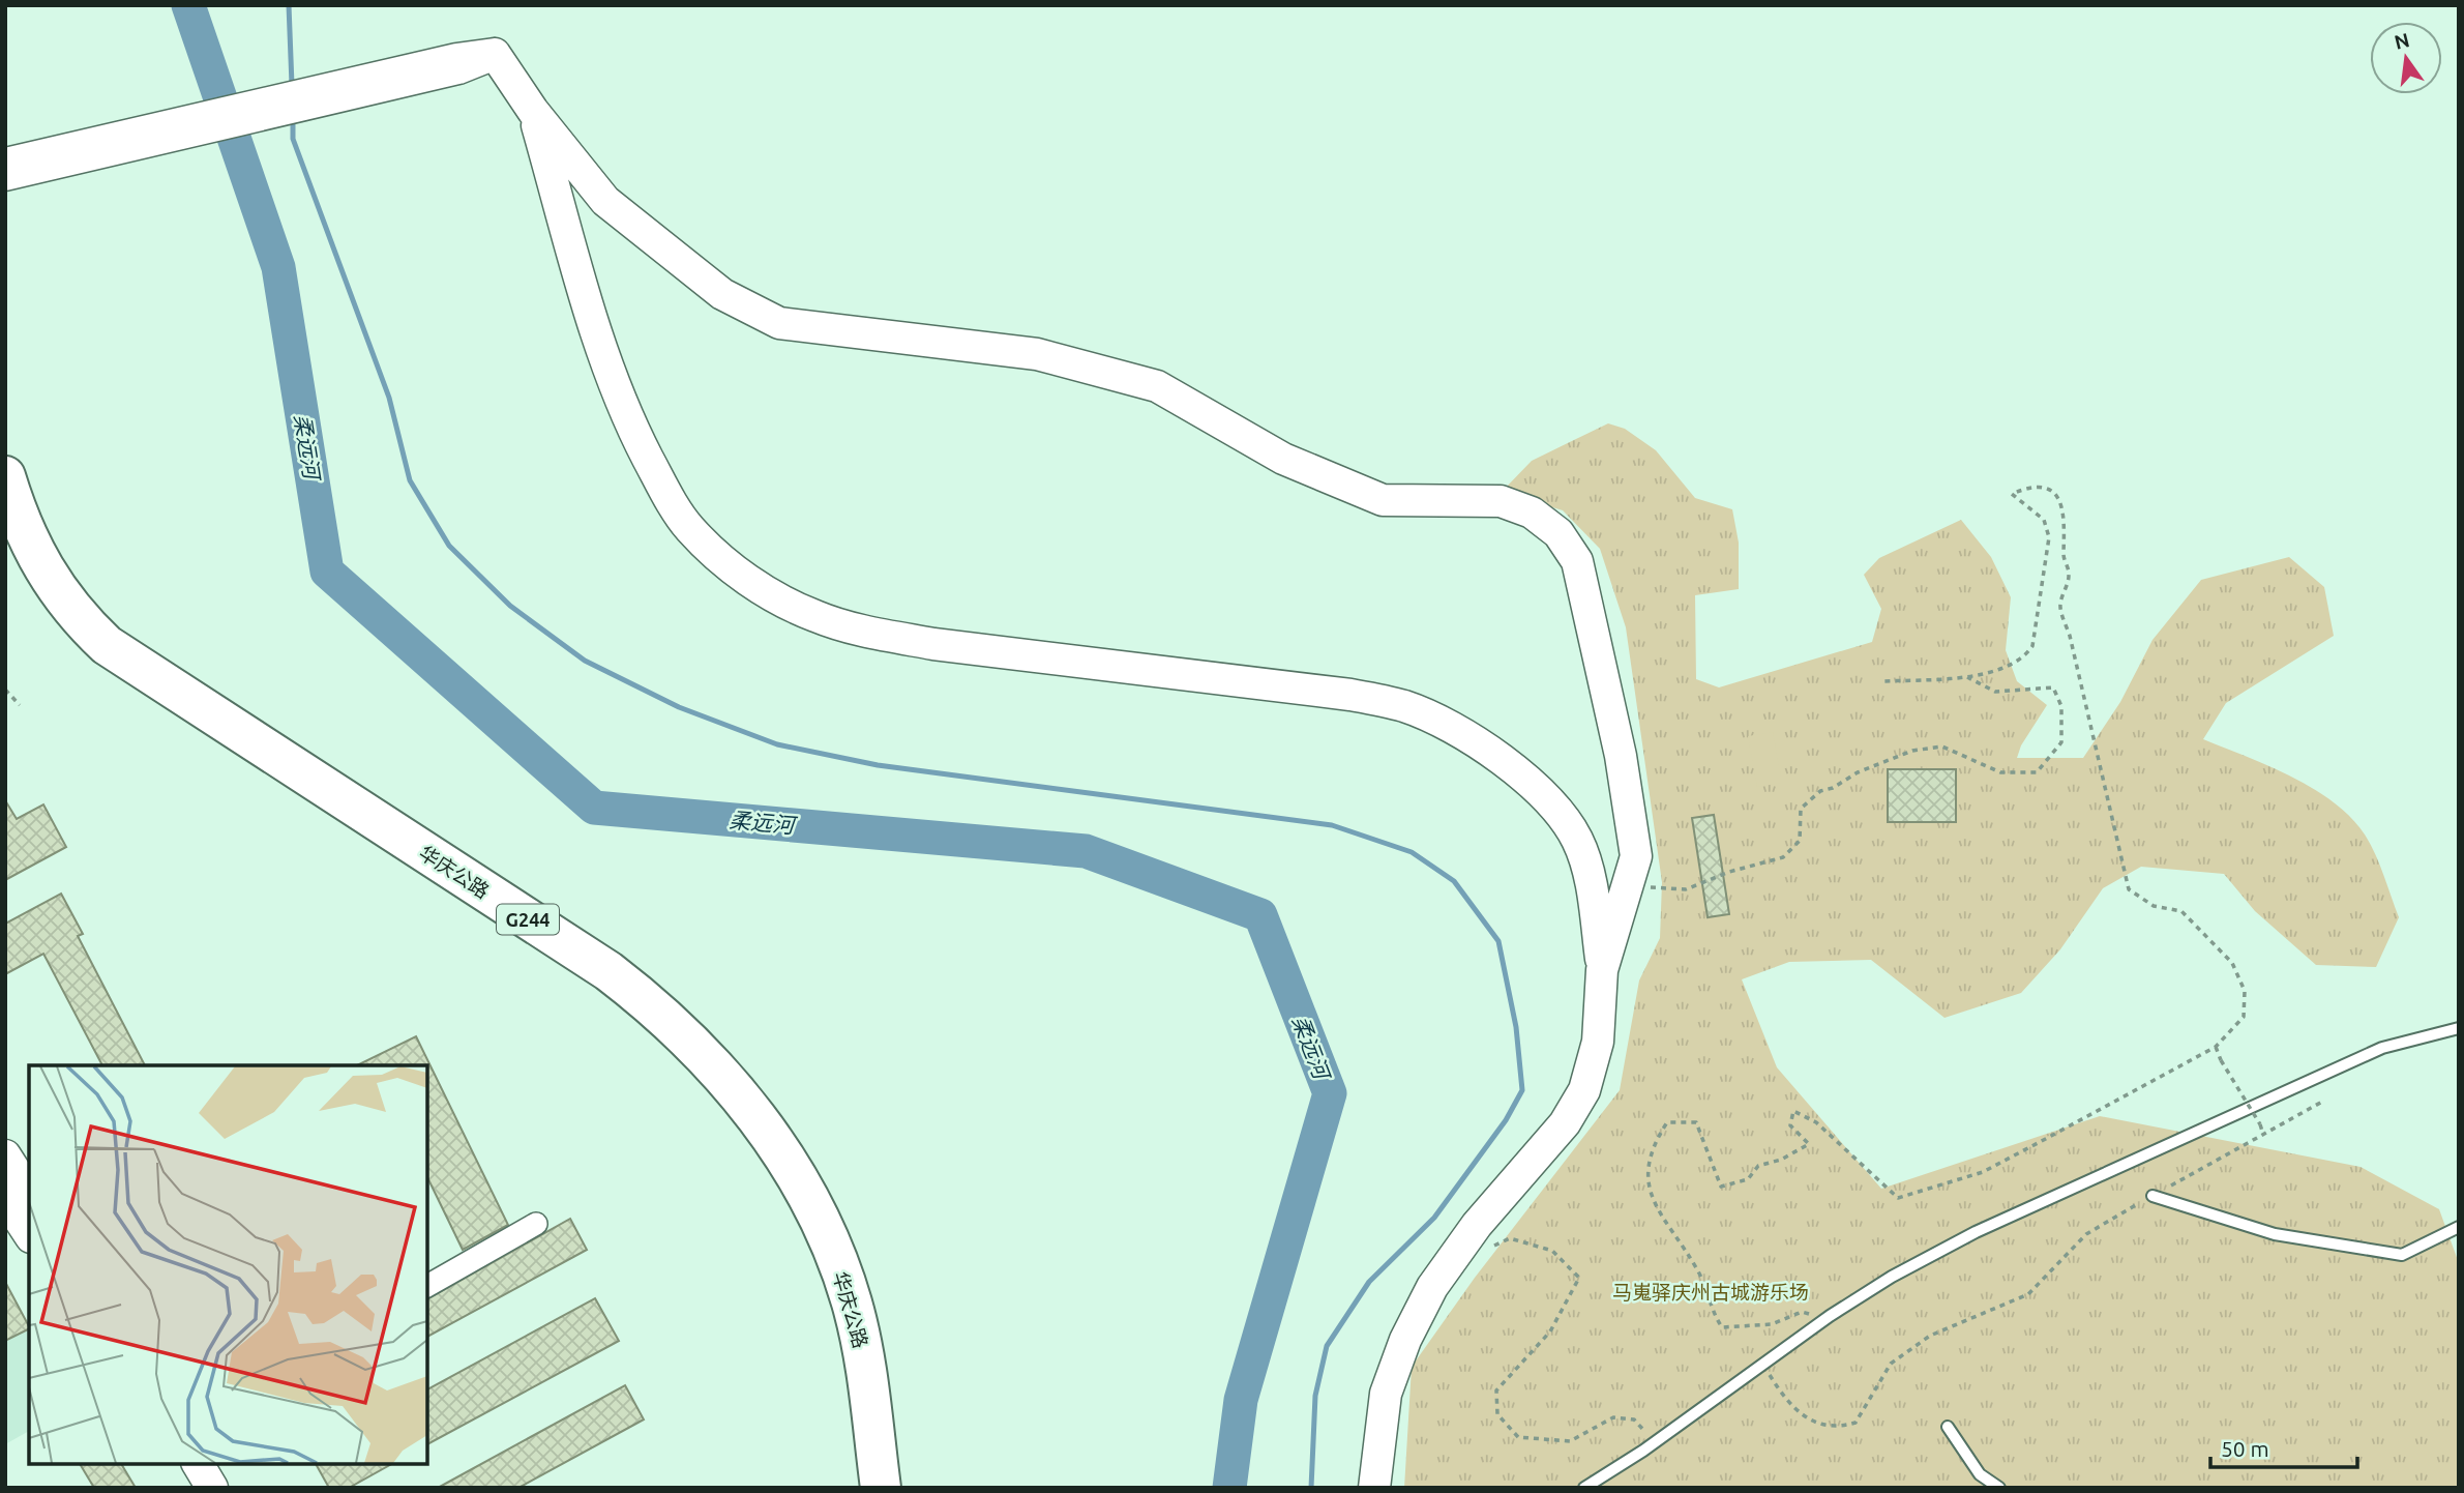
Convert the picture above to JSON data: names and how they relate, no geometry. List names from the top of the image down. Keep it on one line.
{"streets":{"highway":["华庆公路","G244"]},"water":["柔远河"],"parks":["马嵬驿庆州古城游乐场"],"scale_bar":"50 m","north":"top"}
